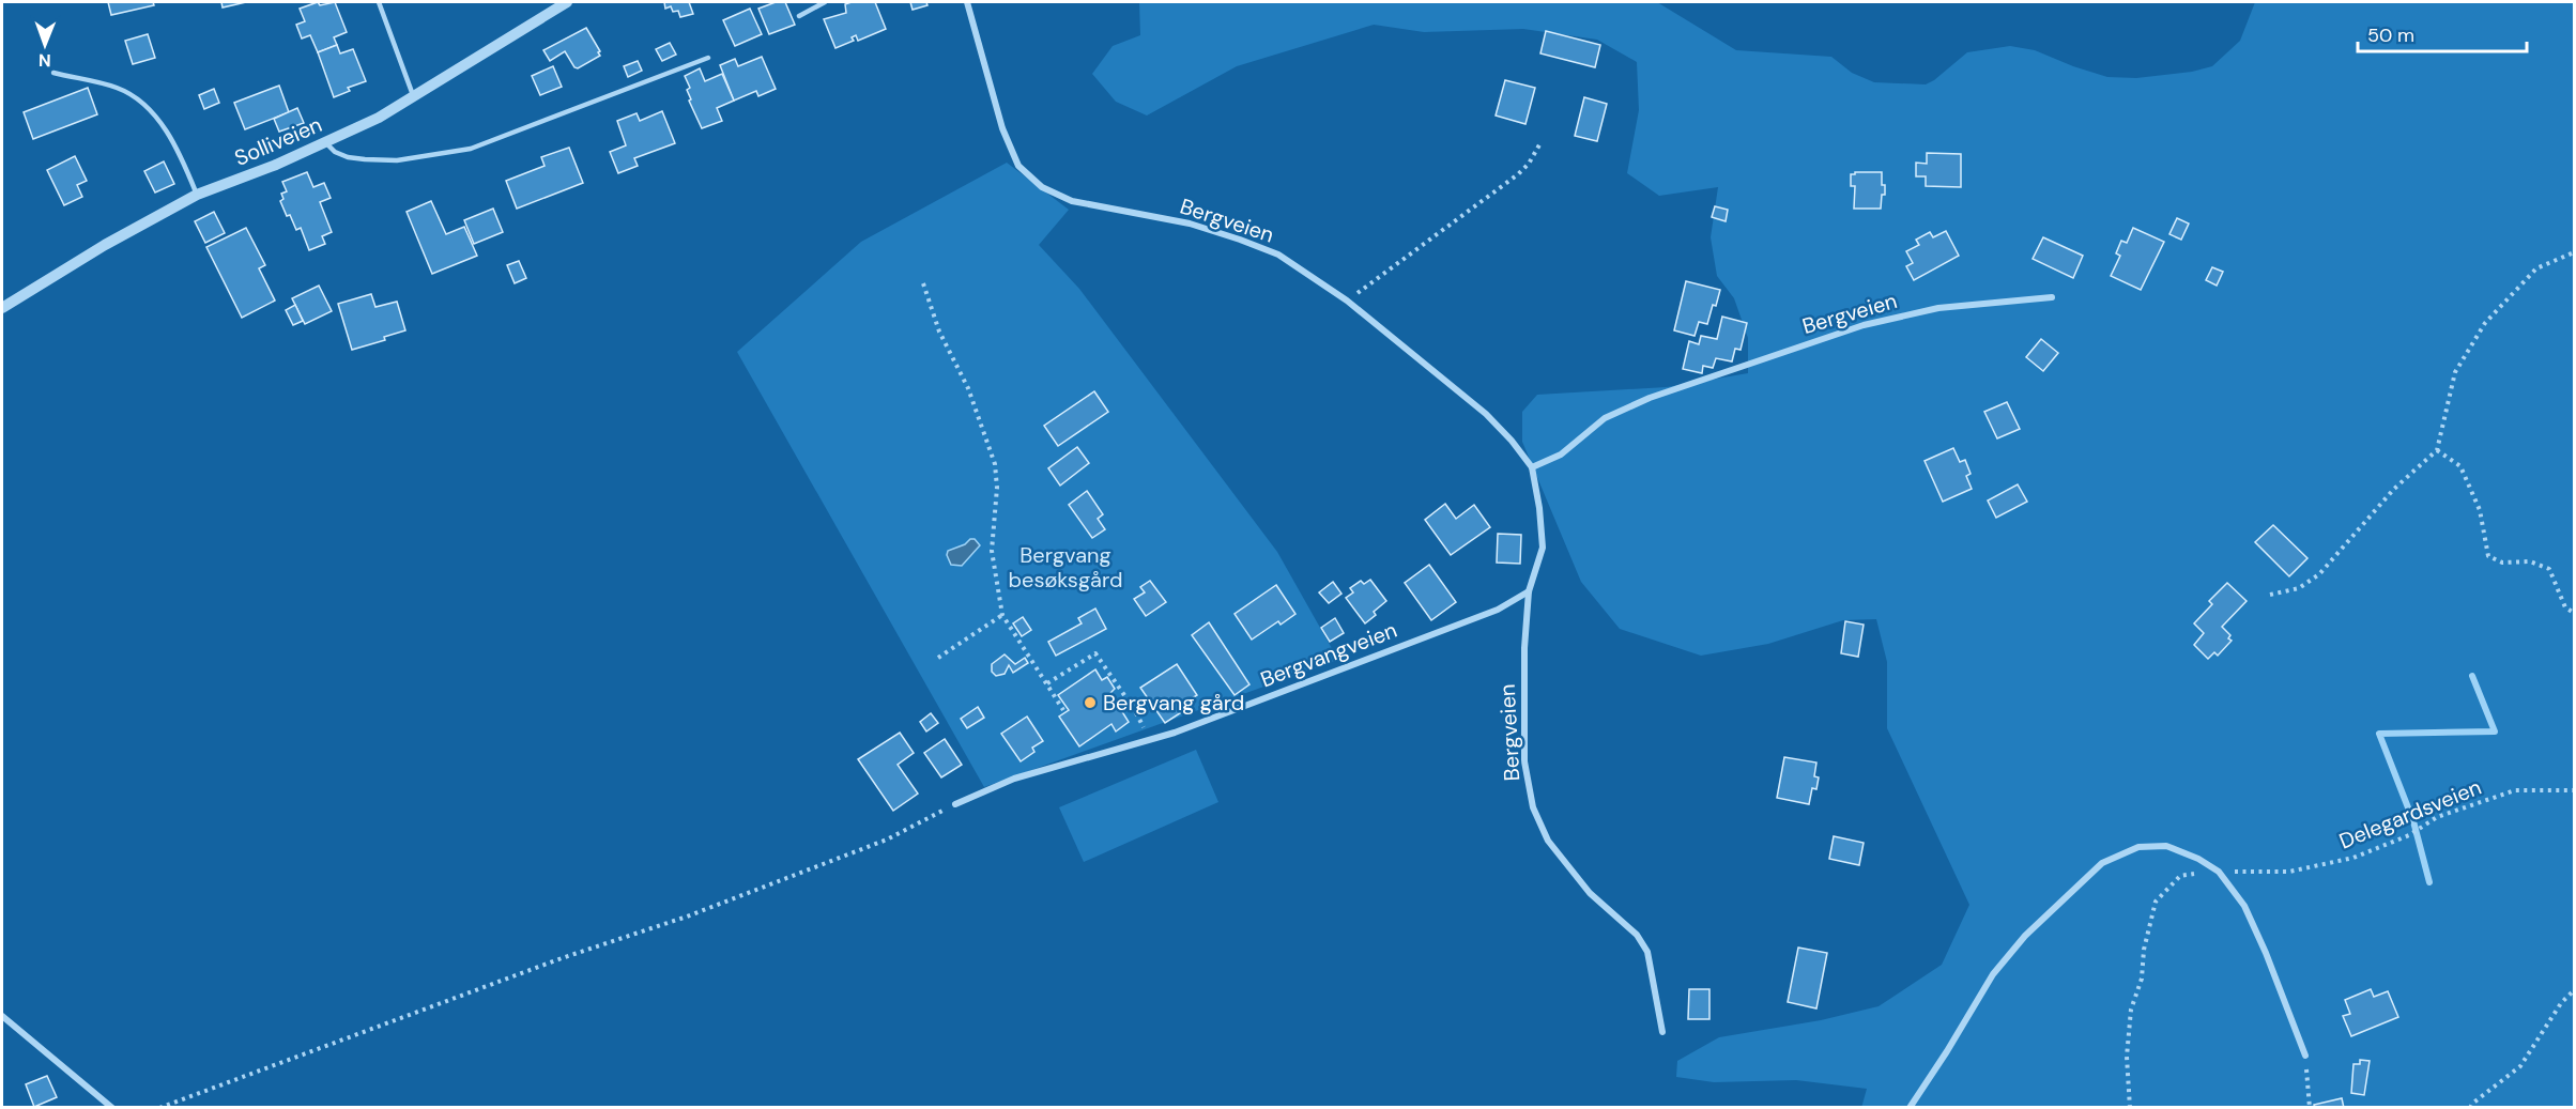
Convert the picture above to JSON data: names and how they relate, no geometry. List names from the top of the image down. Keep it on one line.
{"streets":{"street":["Solliveien","Bergveien","Bergvangveien"],"path":["Delegardsveien"]},"crossings":[["Bergveien","Bergvangveien"]],"parks":["Bergvang besøksgård"],"places":["Bergvang gård"],"scale_bar":"50 m","north":"bottom"}
